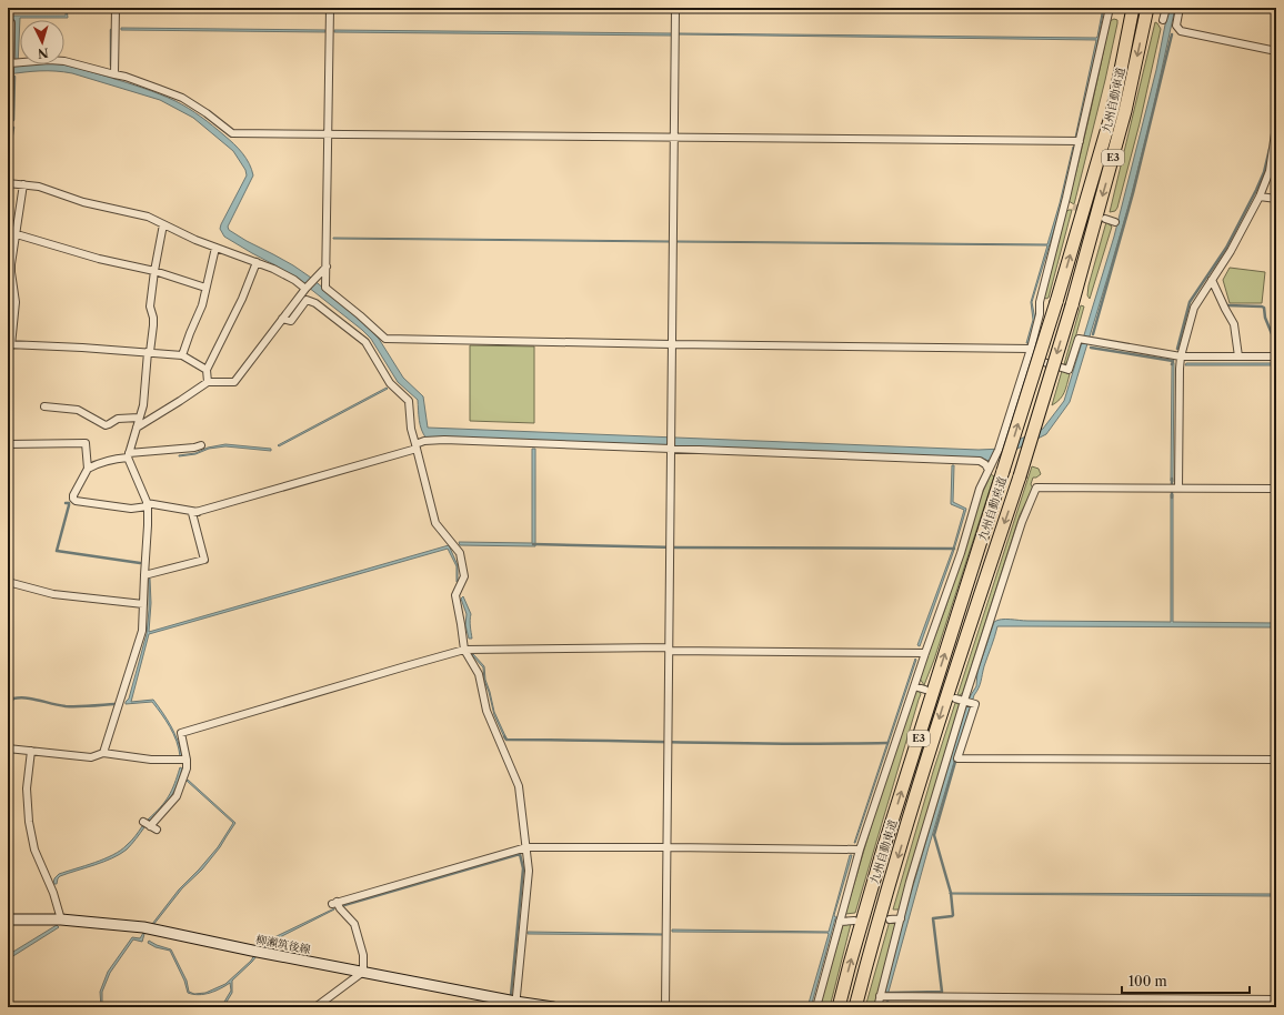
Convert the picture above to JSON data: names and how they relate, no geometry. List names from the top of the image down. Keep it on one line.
{"streets":{"highway":["九州自動車道","E3"],"main road":["柳瀬筑後線"]},"scale_bar":"100 m","north":"bottom"}
